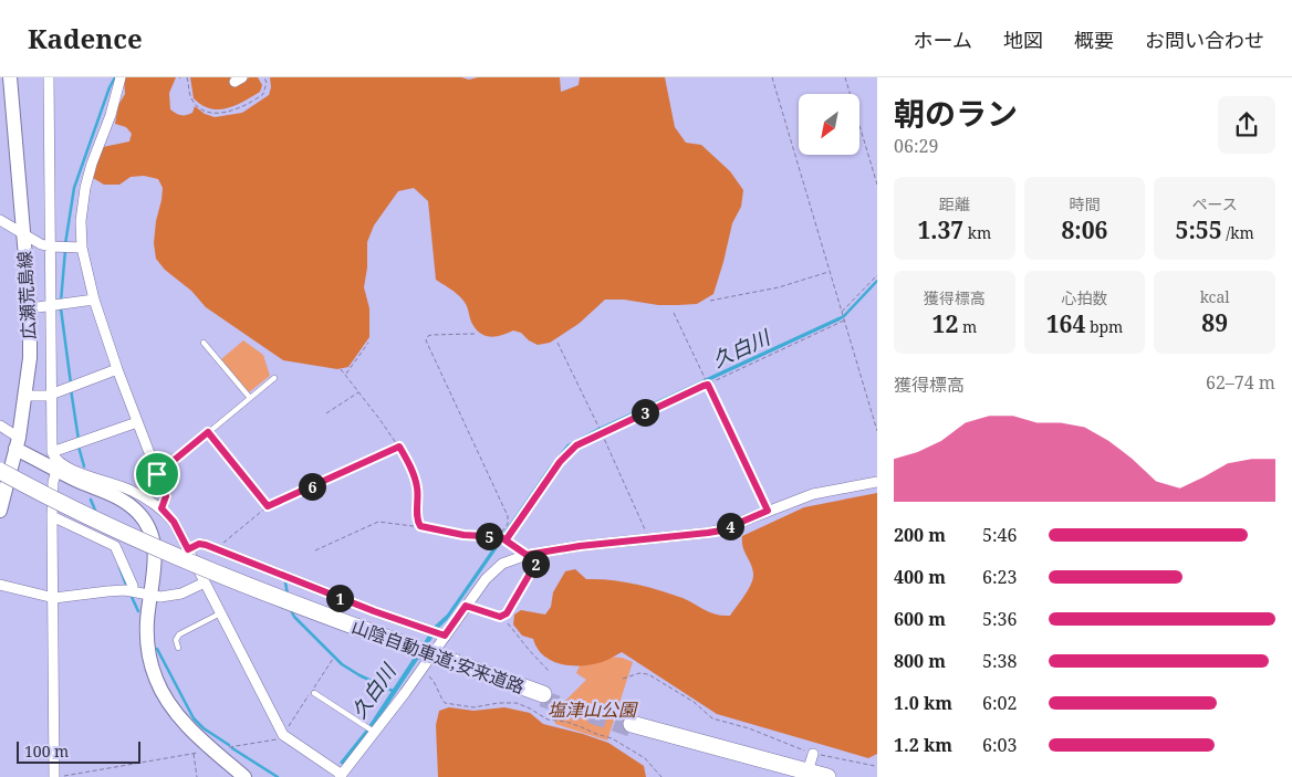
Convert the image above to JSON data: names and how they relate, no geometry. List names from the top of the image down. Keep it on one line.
{"streets":{"highway":["山陰自動車道;安来道路"],"street":["広瀬荒島線"]},"water":["久白川"],"parks":["塩津山公園"],"scale_bar":"100 m","north":"bottom left","page":{"header":"Kadence","nav":["ホーム","地図","概要","お問い合わせ"],"heading":["朝のラン","06:29"],"stats":[["距離","1.37 km"],["時間","8:06"],["ペース","5:55 /km"],["獲得標高","12 m"],["心拍数","164 bpm"],["kcal","89"]],"chart":["獲得標高","62–74 m"],"pins":["3","6","4","5","2","1"],"list":[{"name":"200 m","note":"5:46"},{"name":"400 m","note":"6:23"},{"name":"600 m","note":"5:36"},{"name":"800 m","note":"5:38"},{"name":"1.0 km","note":"6:02"},{"name":"1.2 km","note":"6:03"}],"scale":"100 m"}}
